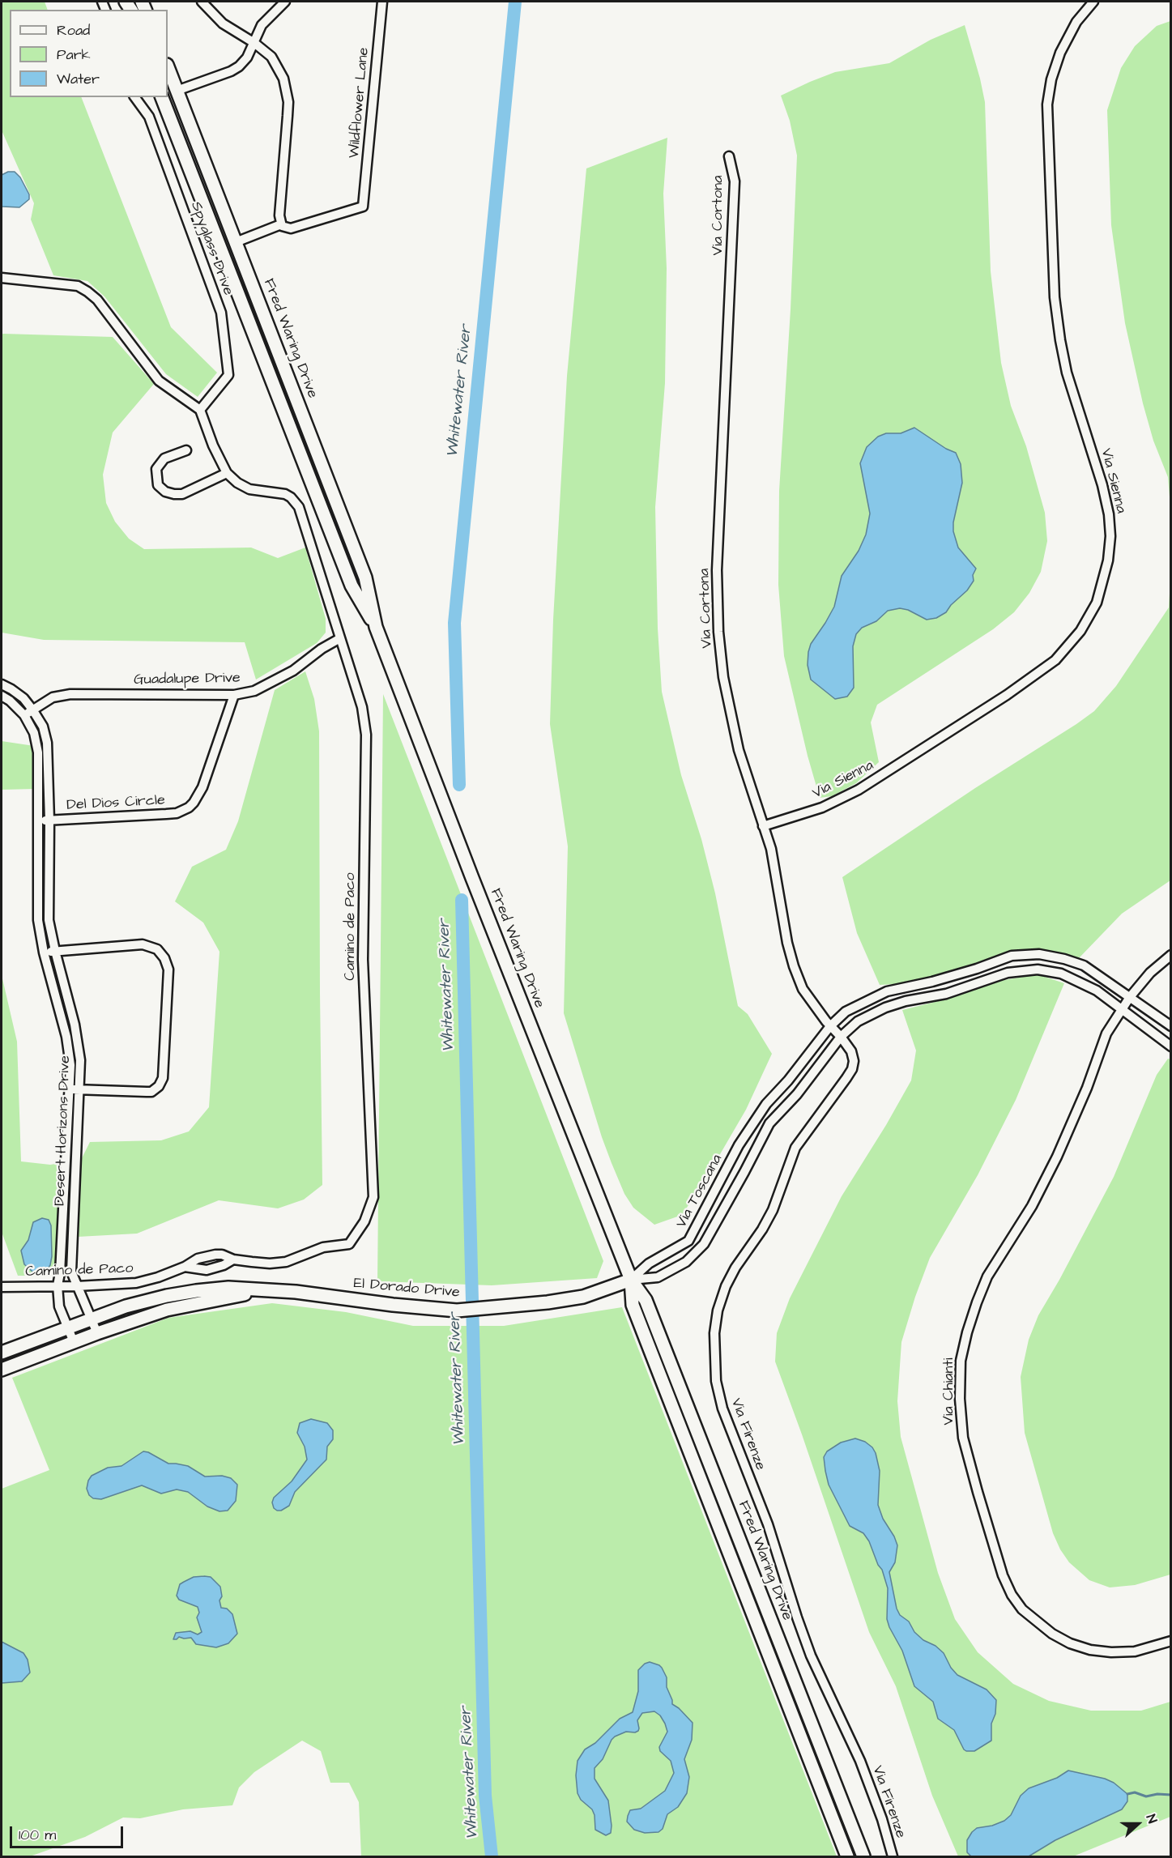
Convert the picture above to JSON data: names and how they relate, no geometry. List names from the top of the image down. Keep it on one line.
{"streets":{"main road":["Fred Waring Drive","El Dorado Drive"],"street":["Wildflower Lane","Via Cortona","Spyglass Drive","Via Sienna","Guadalupe Drive","Del Dios Circle","Camino de Paco","Desert Horizons Drive","Via Toscana","Via Chianti","Via Firenze"]},"crossings":[["Via Cortona","Via Sienna"],["Via Cortona","Via Toscana"],["Via Cortona","Via Firenze"],["Fred Waring Drive","Via Toscana"],["Fred Waring Drive","El Dorado Drive"],["Guadalupe Drive","Del Dios Circle"],["Guadalupe Drive","Camino de Paco"],["Guadalupe Drive","Desert Horizons Drive"],["Del Dios Circle","Desert Horizons Drive"],["Camino de Paco","Desert Horizons Drive"],["Desert Horizons Drive","El Dorado Drive"],["Via Toscana","El Dorado Drive"],["Via Toscana","Via Chianti"],["Via Toscana","Via Firenze"]],"water":["Whitewater River"],"legend":["Road","Park","Water"],"scale_bar":"100 m","north":"right"}
